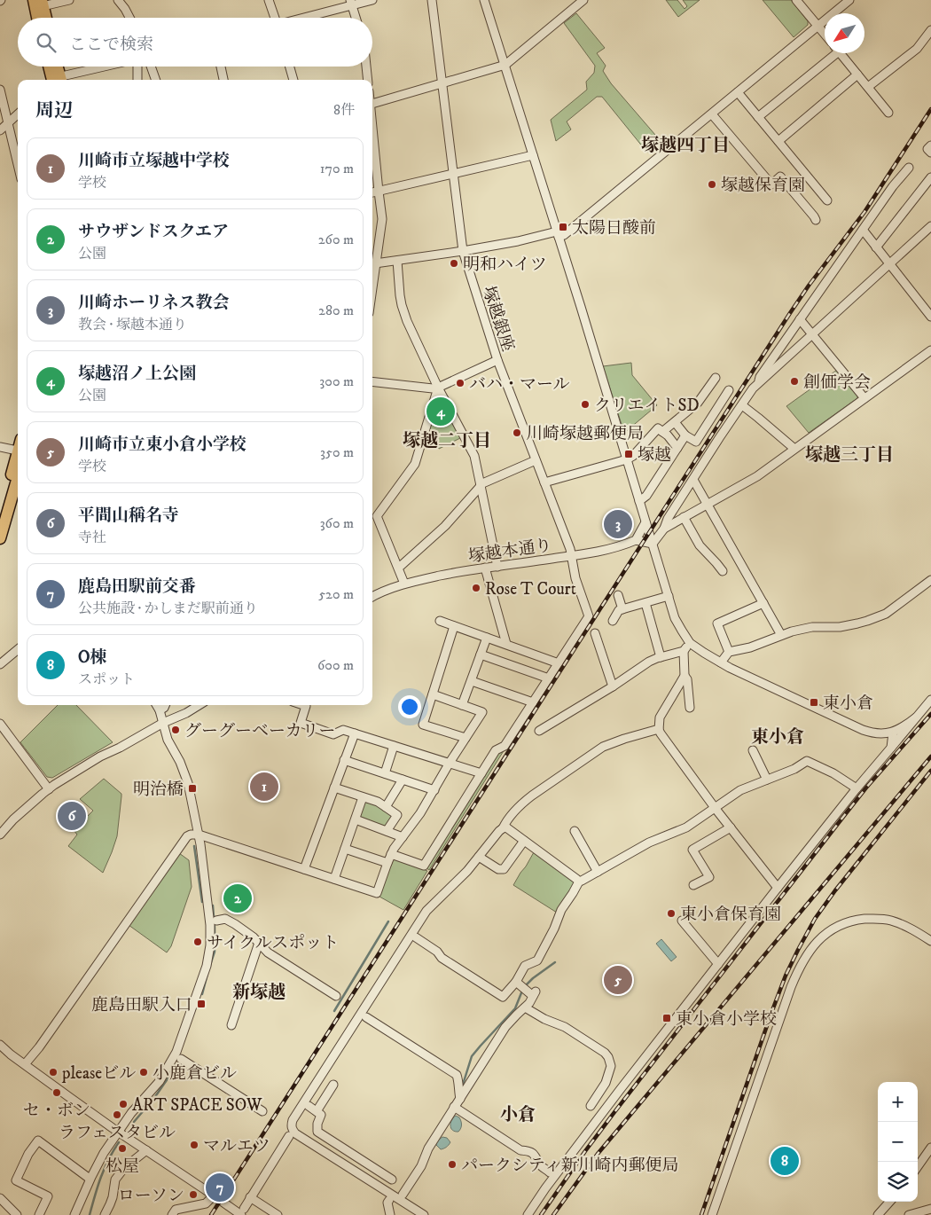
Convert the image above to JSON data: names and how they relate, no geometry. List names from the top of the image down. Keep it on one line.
{"streets":{"street":["塚越銀座","塚越本通り"]},"crossings":[["塚越銀座","塚越本通り"]],"districts":["塚越四丁目","塚越二丁目","塚越三丁目","東小倉","新塚越","小倉"],"places":{"other":["塚越保育園","明和ハイツ","創価学会","バハ・マール","クリエイトSD","川崎塚越郵便局","Rose T Court","グーグーベーカリー","東小倉保育園","サイクルスポット","pleaseビル","小鹿倉ビル","セ・ボン","ART SPACE SOW","ラフェスタビル","マルエツ","松屋","パークシティ新川崎内郵便局","ローソン"],"transit":["太陽日酸前","塚越","東小倉","明治橋","鹿島田駅入口","東小倉小学校"]},"north":"bottom left","page":{"search":"ここで検索","heading":["周辺","8件"],"list":[{"mark":"1","name":"川崎市立塚越中学校","note":"学校","value":"170 m"},{"mark":"2","name":"サウザンドスクエア","note":"公園","value":"260 m"},{"mark":"3","name":"川崎ホーリネス教会","note":"教会 · 塚越本通り","value":"280 m"},{"mark":"4","name":"塚越沼ノ上公園","note":"公園","value":"300 m"},{"mark":"5","name":"川崎市立東小倉小学校","note":"学校","value":"350 m"},{"mark":"6","name":"平間山稱名寺","note":"寺社","value":"360 m"},{"mark":"7","name":"鹿島田駅前交番","note":"公共施設 · かしまだ駅前通り","value":"520 m"},{"mark":"8","name":"O棟","note":"スポット","value":"600 m"}],"pins":["4","3","1","6","2","5","8","7"],"map_buttons":["+","−"]}}
